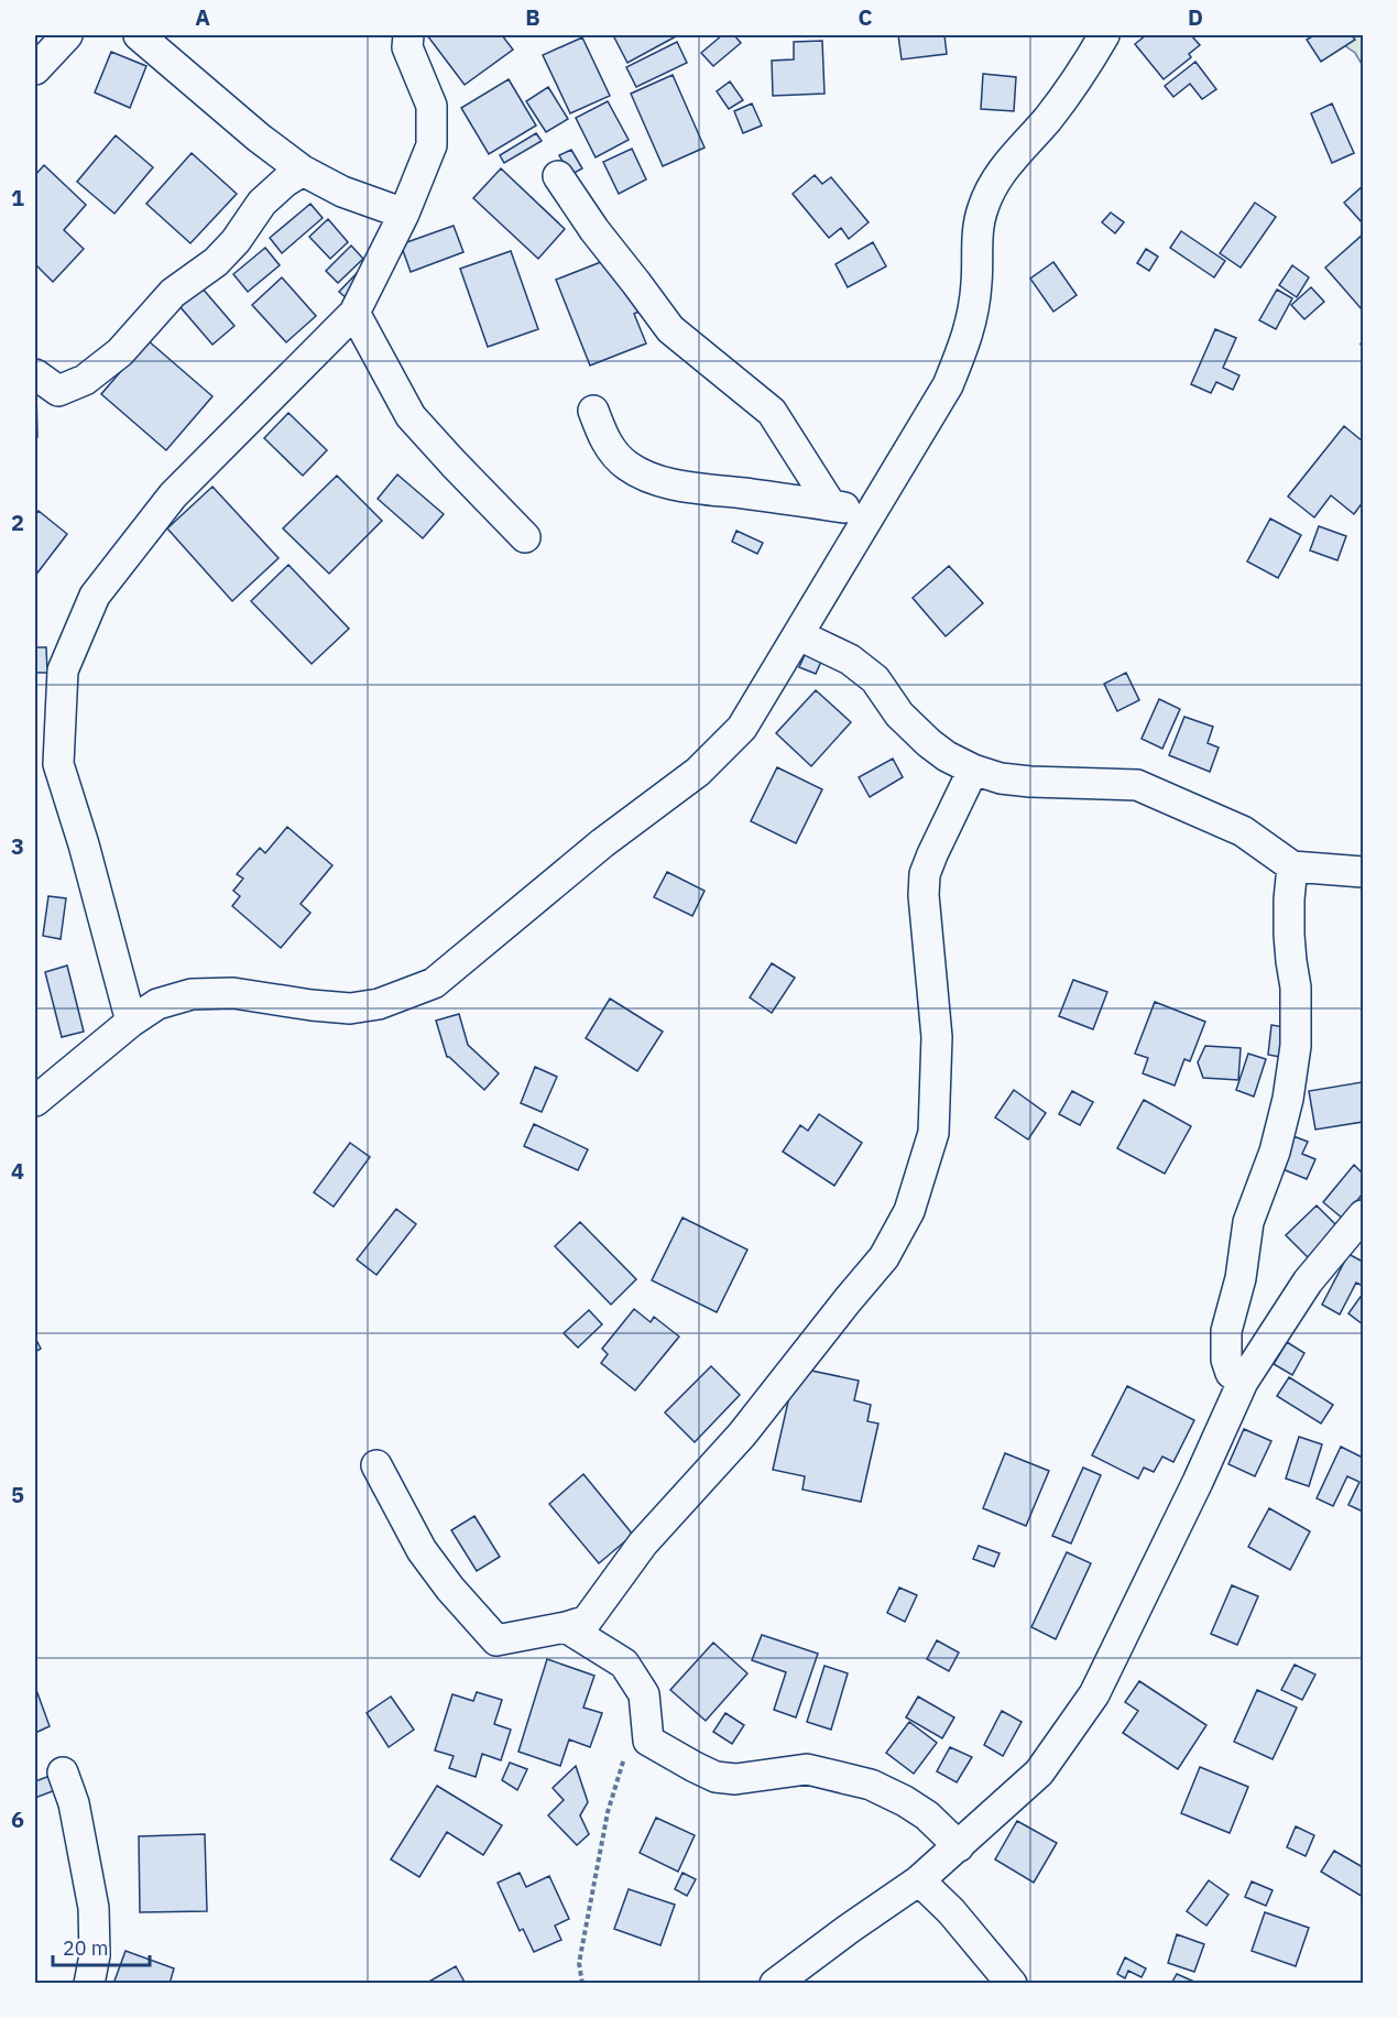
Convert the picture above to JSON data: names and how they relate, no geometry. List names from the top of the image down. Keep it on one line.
{"scale_bar":"20 m","grid":{"columns":["A","B","C","D"],"rows":["1","2","3","4","5","6"]}}
